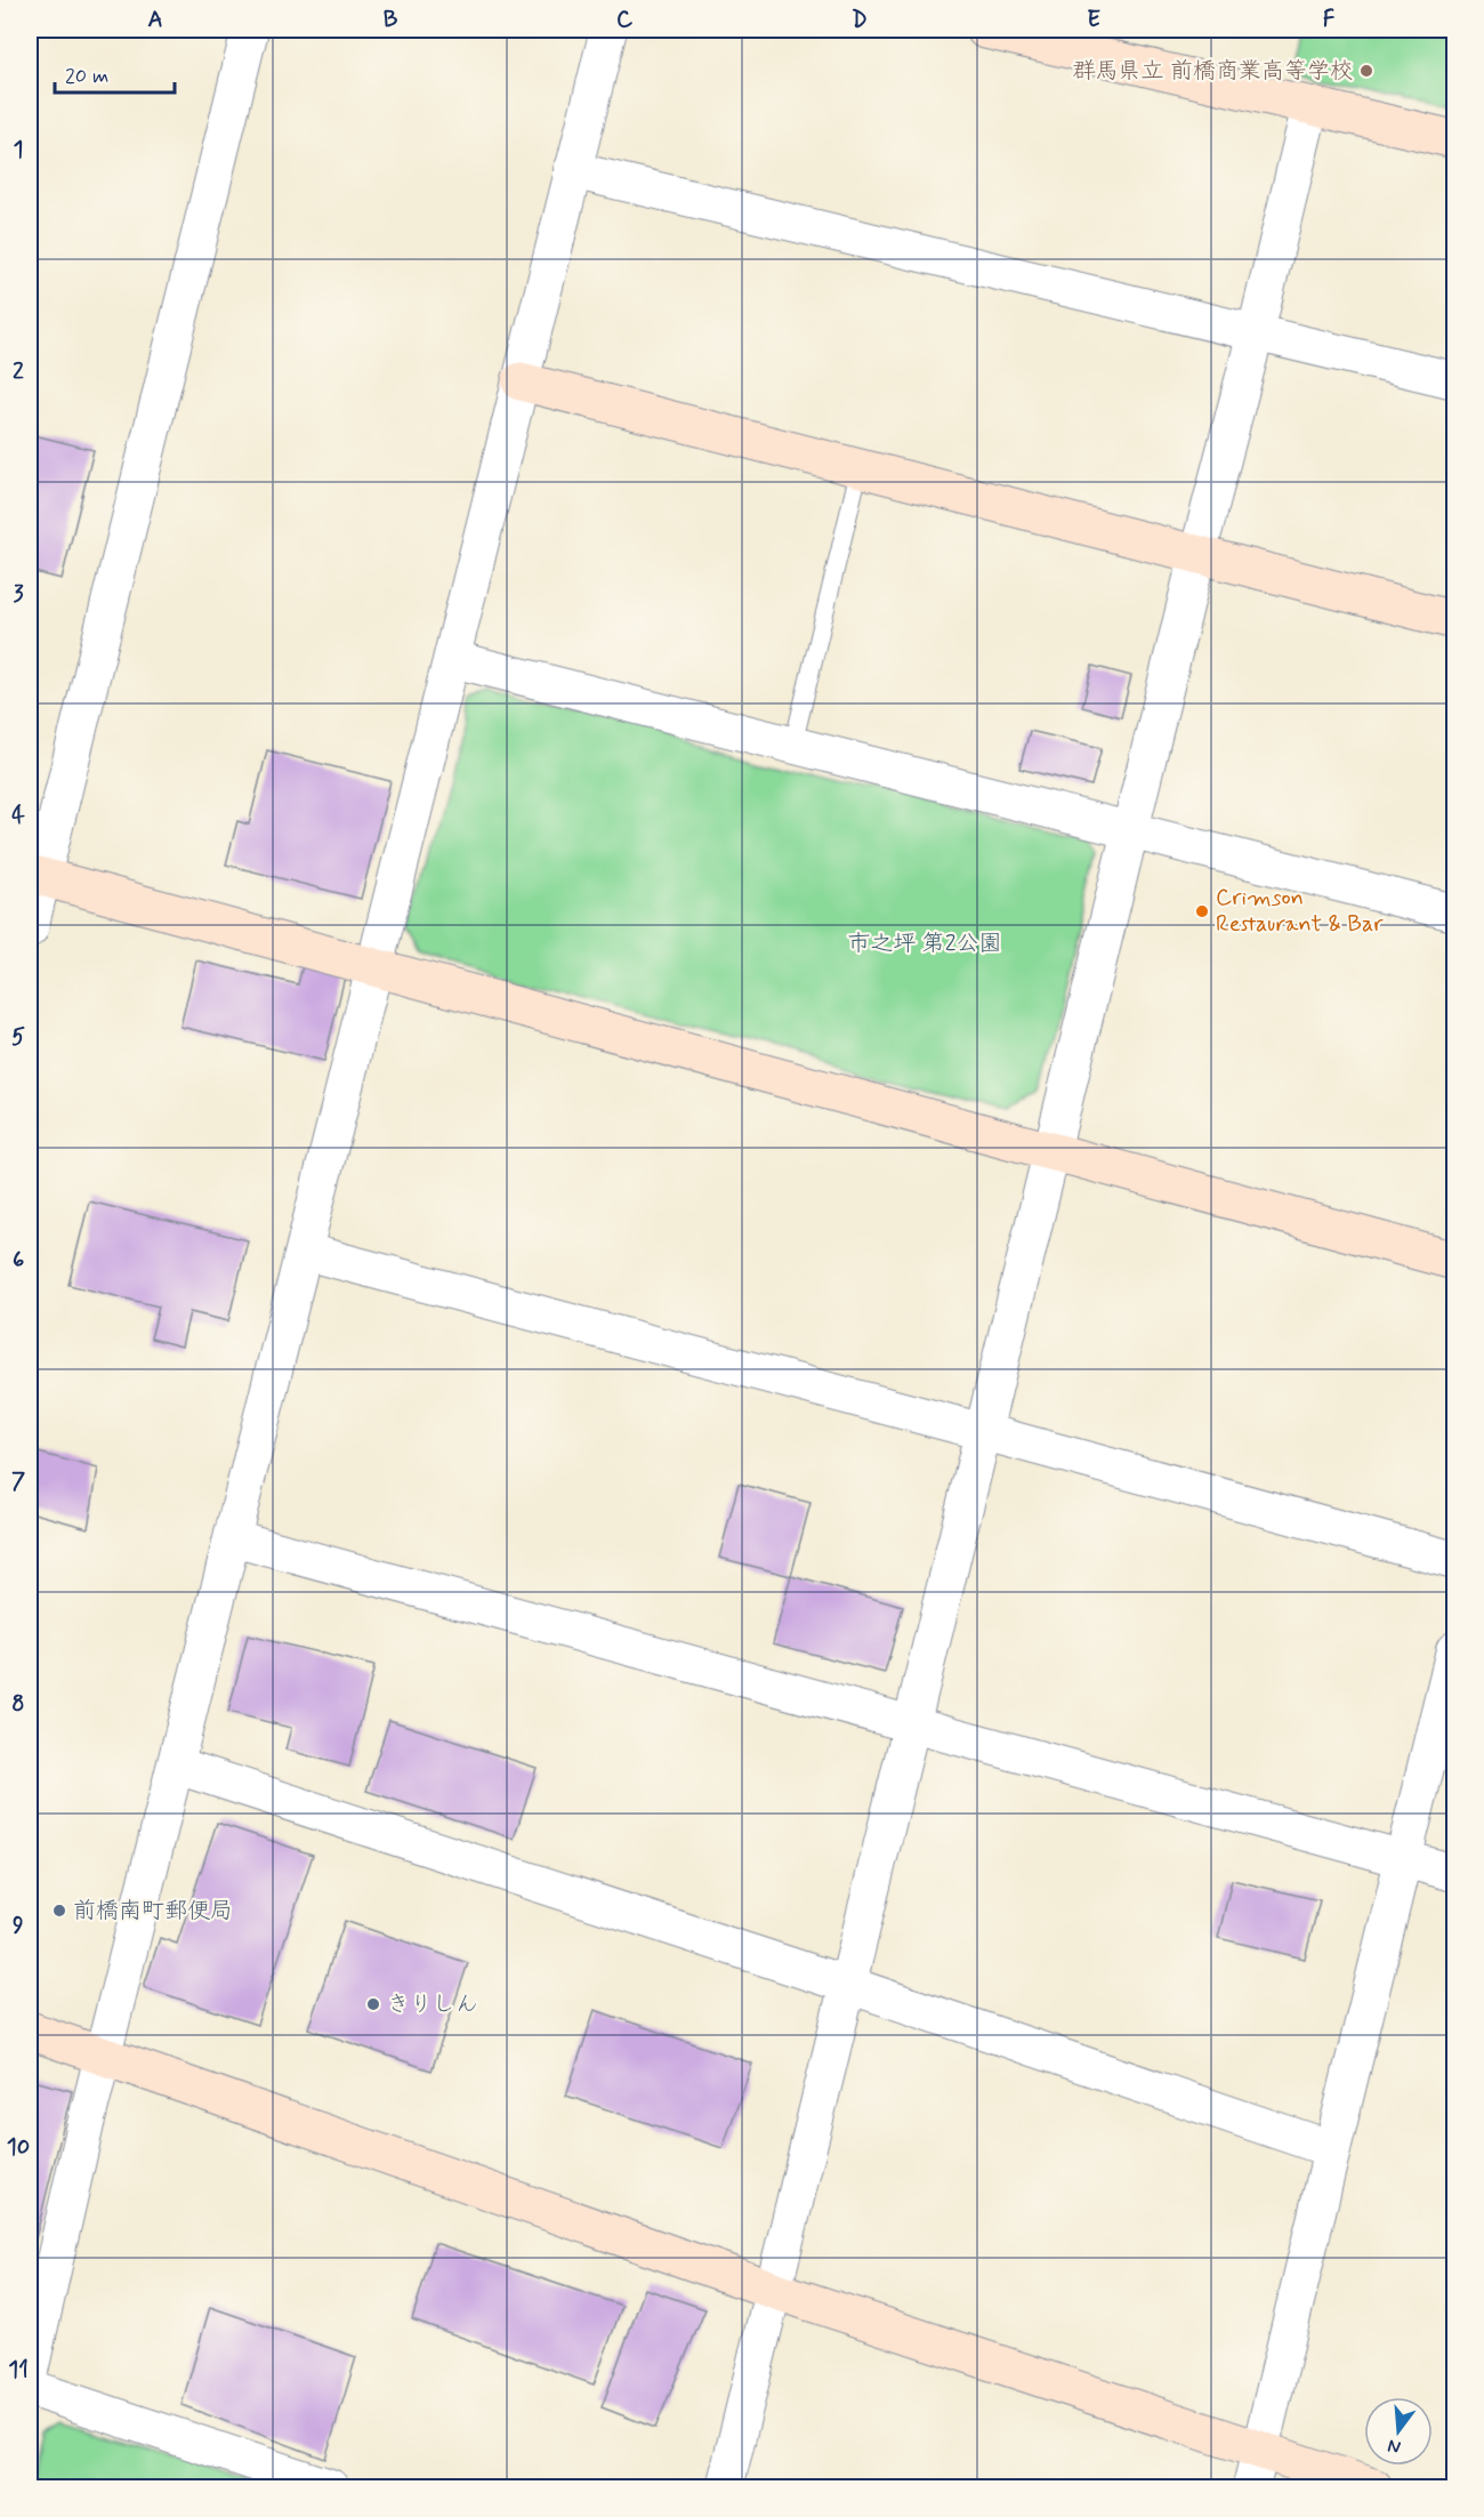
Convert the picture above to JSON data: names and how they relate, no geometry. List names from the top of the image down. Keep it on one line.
{"parks":["市之坪 第2公園"],"places":["群馬県立 前橋商業高等学校","Crimson Restaurant & Bar","前橋南町郵便局","きりしん"],"scale_bar":"20 m","north":"bottom","grid":{"columns":["A","B","C","D","E","F"],"rows":["1","2","3","4","5","6","7","8","9","10","11"]}}
